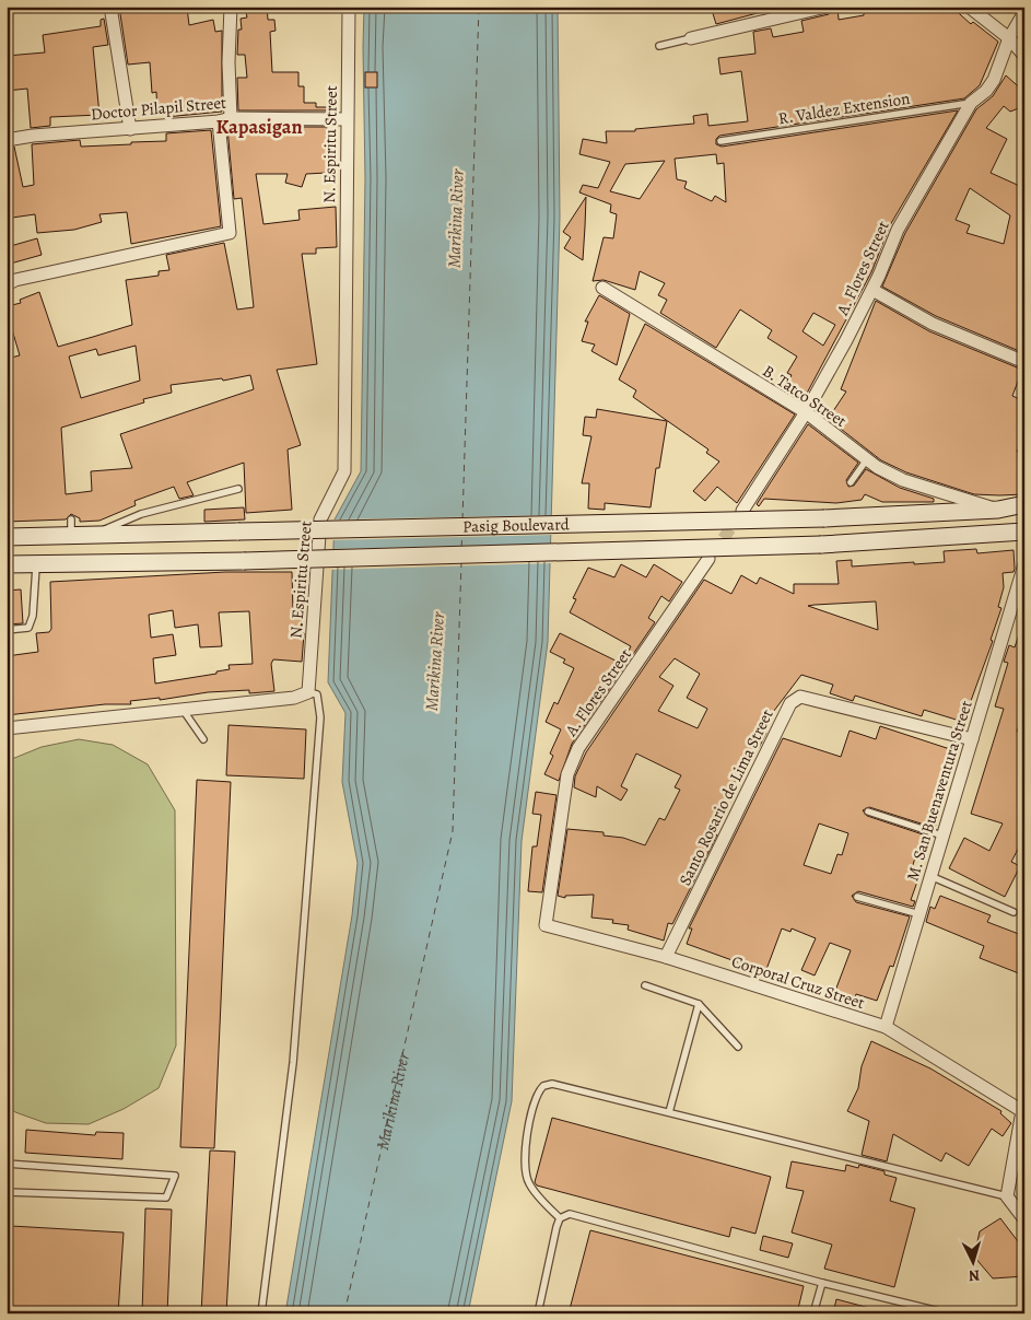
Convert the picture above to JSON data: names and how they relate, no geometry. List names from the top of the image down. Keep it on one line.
{"streets":{"main road":["Pasig Boulevard"],"street":["Doctor Pilapil Street","N. Espiritu Street","A. Flores Street","B. Tatco Street","M. San Buenaventura Street","Santo Rosario de Lima Street","Corporal Cruz Street"],"lane":["R. Valdez Extension"]},"crossings":[["Doctor Pilapil Street","N. Espiritu Street"],["R. Valdez Extension","A. Flores Street"],["A. Flores Street","B. Tatco Street"],["A. Flores Street","Corporal Cruz Street"],["B. Tatco Street","Pasig Boulevard"],["M. San Buenaventura Street","Santo Rosario de Lima Street"],["M. San Buenaventura Street","Corporal Cruz Street"],["Santo Rosario de Lima Street","Corporal Cruz Street"]],"districts":["Kapasigan"],"water":["Marikina River"],"north":"bottom"}
